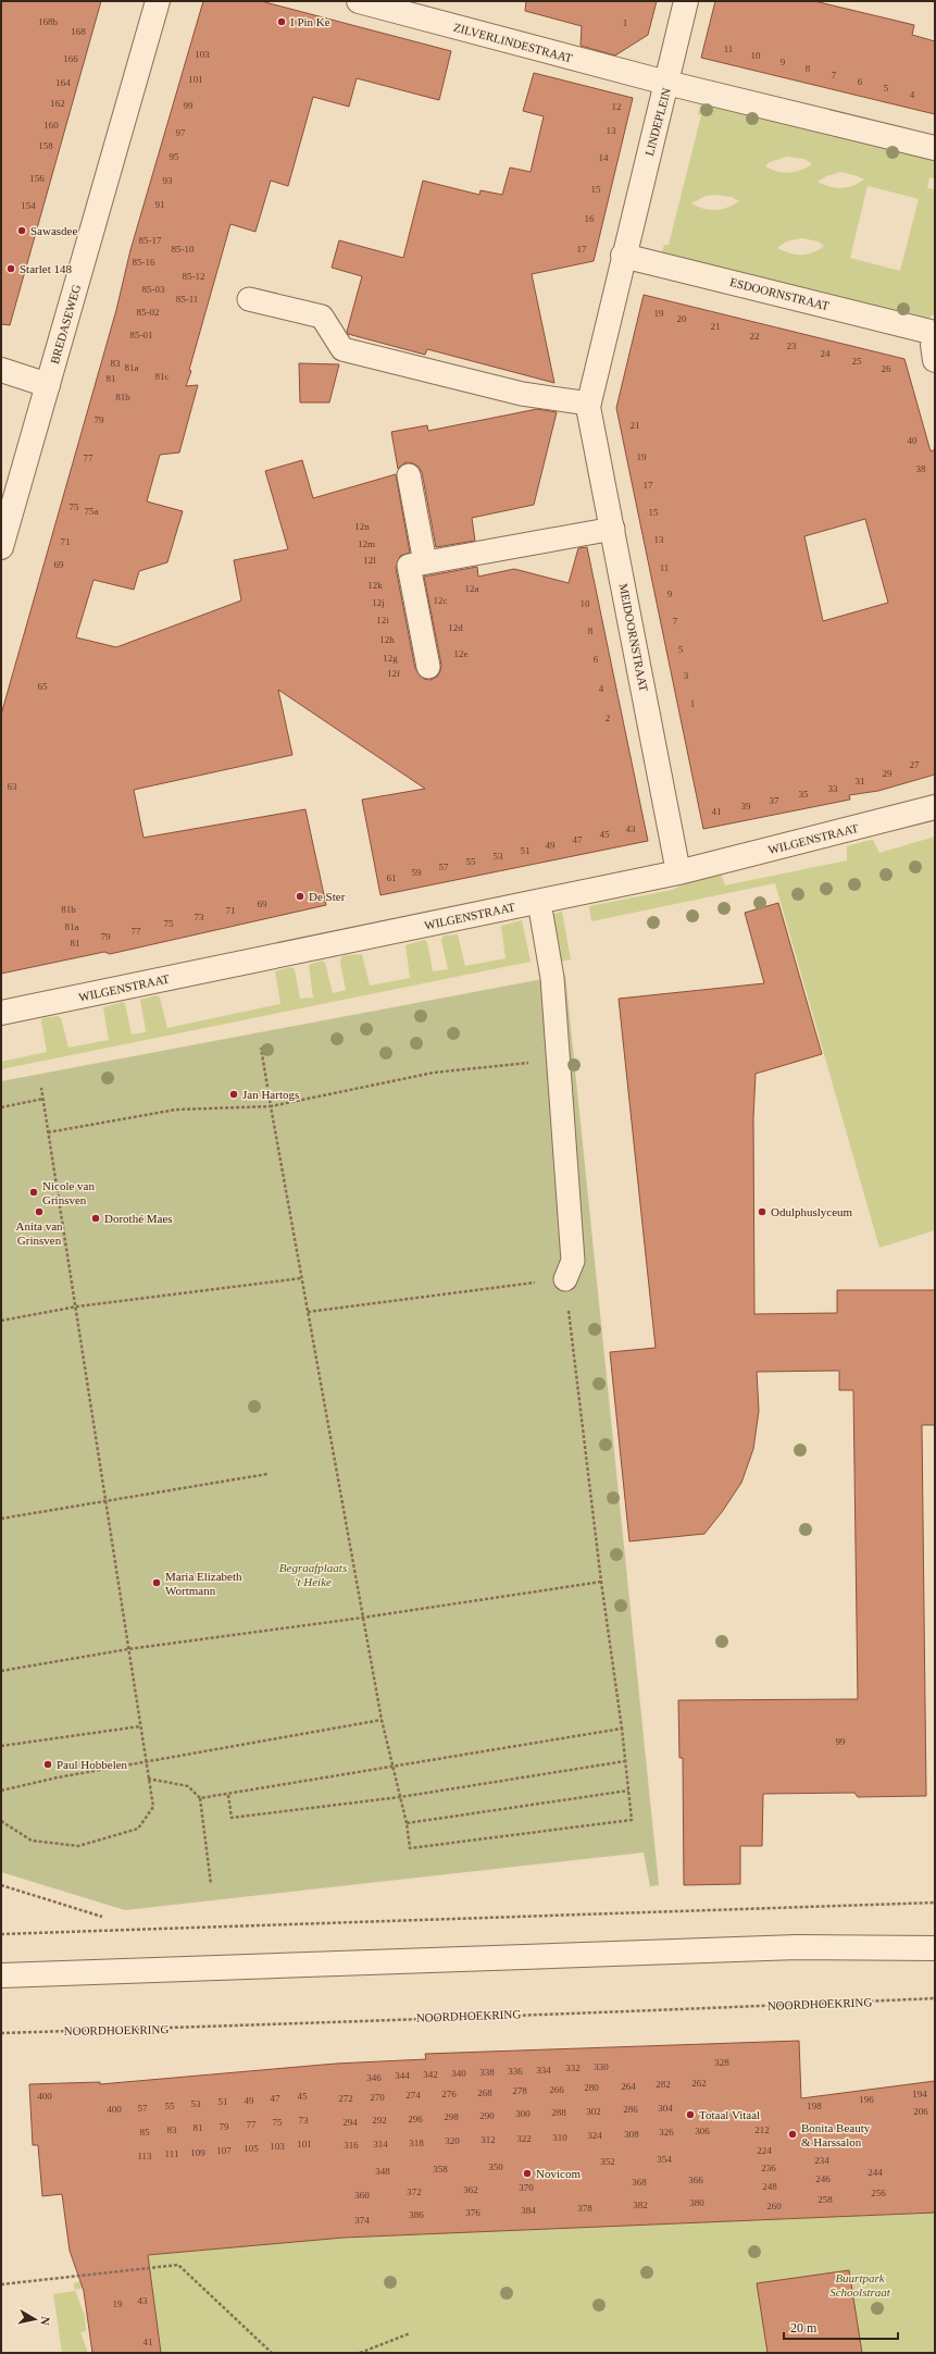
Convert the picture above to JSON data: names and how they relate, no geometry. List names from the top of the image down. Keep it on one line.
{"streets":{"street":["ZILVERLINDESTRAAT","LINDEPLEIN","ESDOORNSTRAAT","BREDASEWEG","MEIDOORNSTRAAT","WILGENSTRAAT"],"path":["NOORDHOEKRING"]},"crossings":[["ZILVERLINDESTRAAT","LINDEPLEIN"],["LINDEPLEIN","ESDOORNSTRAAT"],["LINDEPLEIN","MEIDOORNSTRAAT"],["MEIDOORNSTRAAT","WILGENSTRAAT"]],"parks":["Begraafplaats 't Heike","Buurtpark Schoolstraat"],"places":["I Pin Ke","Sawasdee","Starlet 148","De Ster","Jan Hartogs","Nicole van Grinsven","Anita van Grinsven","Odulphuslyceum","Dorothé Maes","Maria Elizabeth Wortmann","Paul Hobbelen","Totaal Vitaal","Bonita Beauty & Harssalon","Novicom"],"house_numbers":["168b","1","168","11","103","10","166","9","8","7","101","6","164","5","4","162","99","12","160","13","97","158","95","14","156","93","15","91","154","16","85-17","85-10","17","85-16","85-12","85-03","85-11","85-02","19","20","21","85-01","22","23","24","25","83","81a","26","81c","81","81b","79","21","40","19","77","38","17","75","75a","15","12n","13","71","12m","12l","69","11","12k","12a","9","12c","12j","10","12i","7","12d","8","12h","5","12e","12g","6","12f","3","65","4","1","2","27","29","31","63","33","35","37","39","41","43","45","47","49","51","53","55","57","59","61","69","81b","71","73","75","81a","77","79","81","99","328","330","332","334","336","338","340","342","344","346","262","282","264","280","266","278","268","276","194","274","400","45","270","47","272","196","49","51","53","55","198","57","304","400","286","302","206","288","300","290","298","296","73","292","75","294","77","79","81","83","212","306","85","326","308","324","310","322","312","320","318","101","314","316","103","105","107","224","109","111","113","354","234","352","350","236","358","348","244","246","366","368","248","370","362","372","256","360","258","380","382","260","378","384","376","386","374","43","19","41"],"scale_bar":"20 m","north":"right"}
